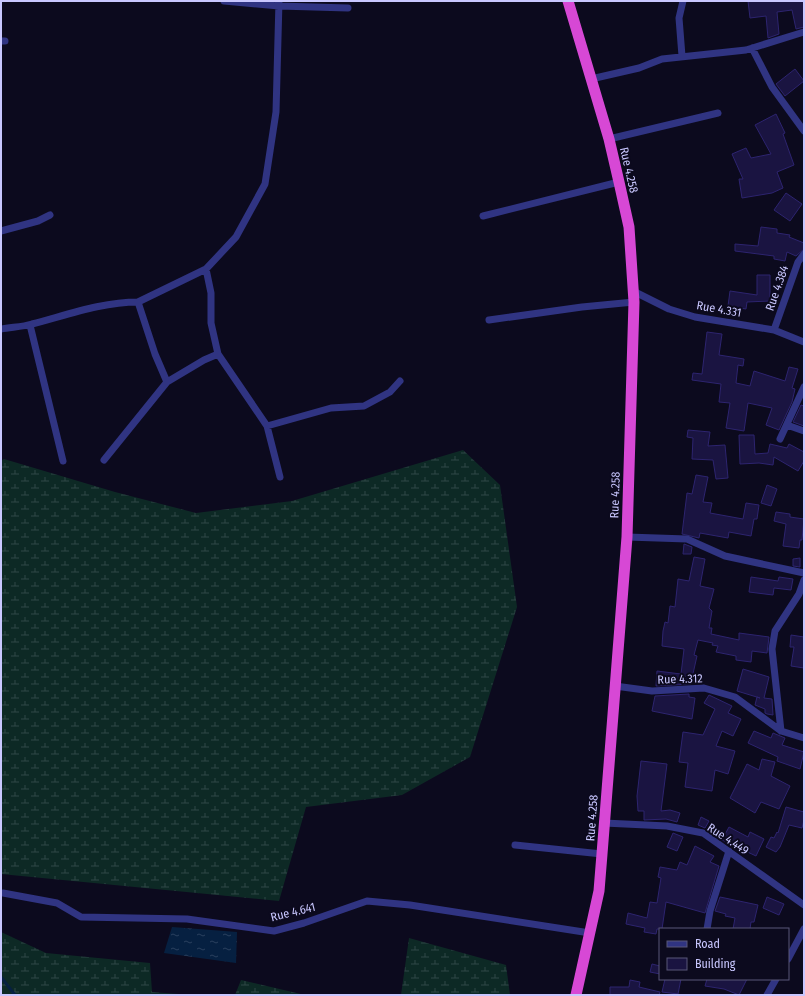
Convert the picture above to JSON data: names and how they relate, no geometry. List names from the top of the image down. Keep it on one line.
{"streets":{"highway":["Rue 4.258"],"street":["Rue 4.384","Rue 4.331","Rue 4.312","Rue 4.449","Rue 4.641"]},"crossings":[["Rue 4.258","Rue 4.331"],["Rue 4.258","Rue 4.312"],["Rue 4.258","Rue 4.449"],["Rue 4.258","Rue 4.641"],["Rue 4.384","Rue 4.331"]],"legend":["Road","Building"]}
